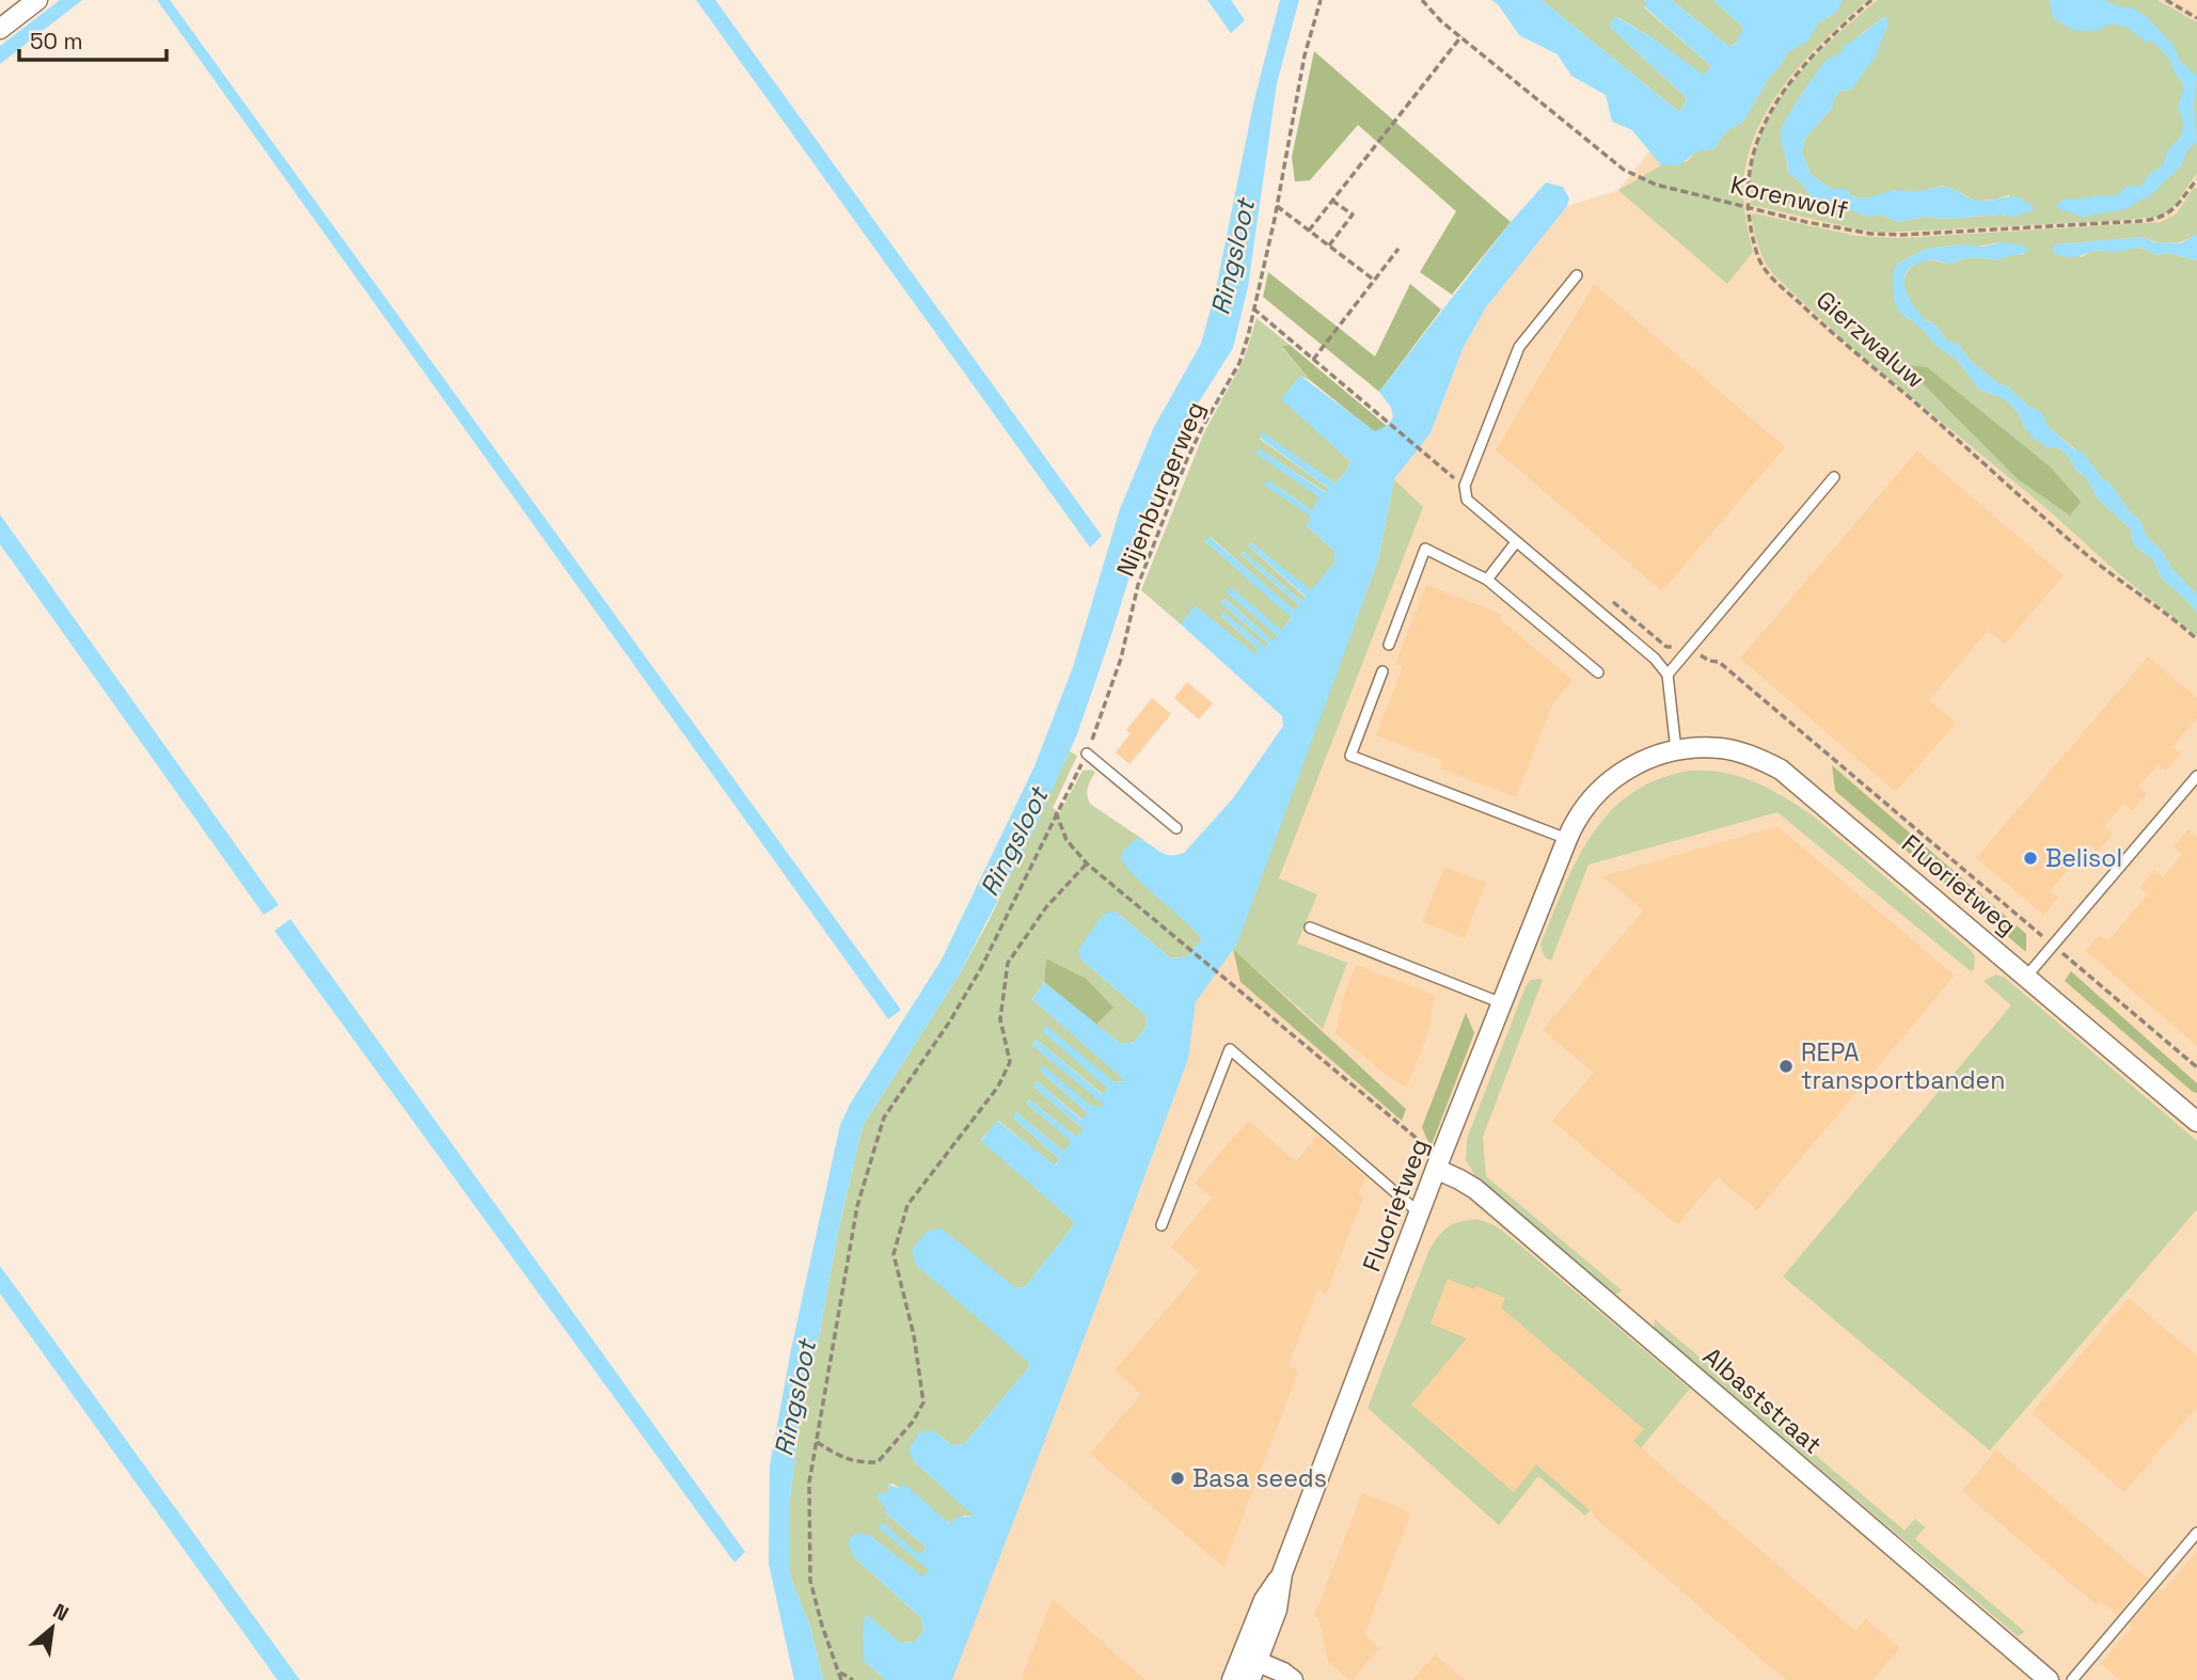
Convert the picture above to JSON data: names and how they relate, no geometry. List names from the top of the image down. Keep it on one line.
{"streets":{"street":["Fluorietweg","Albaststraat"],"path":["Korenwolf","Gierzwaluw","Nijenburgerweg"]},"crossings":[["Korenwolf","Gierzwaluw"],["Fluorietweg","Albaststraat"]],"water":["Ringsloot"],"places":["Belisol","REPA transportbanden","Basa seeds"],"scale_bar":"50 m","north":"top right"}
